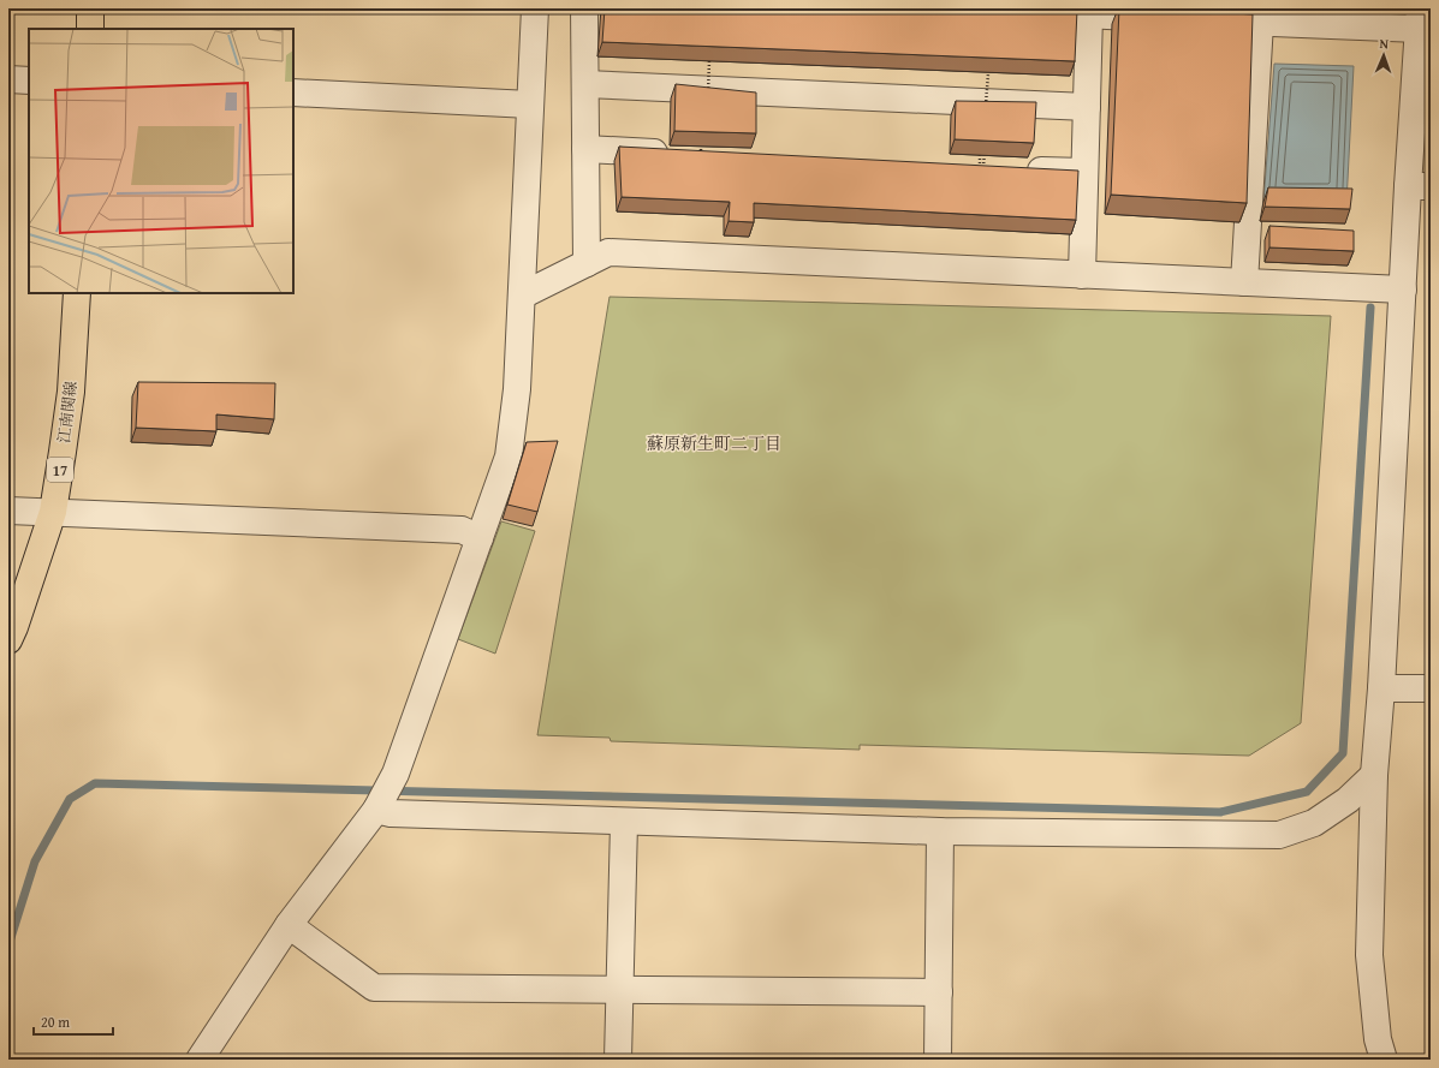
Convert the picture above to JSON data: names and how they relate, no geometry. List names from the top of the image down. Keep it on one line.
{"streets":{"main road":["江南関線","17"]},"districts":["蘇原新生町二丁目"],"scale_bar":"20 m","north":"top"}
